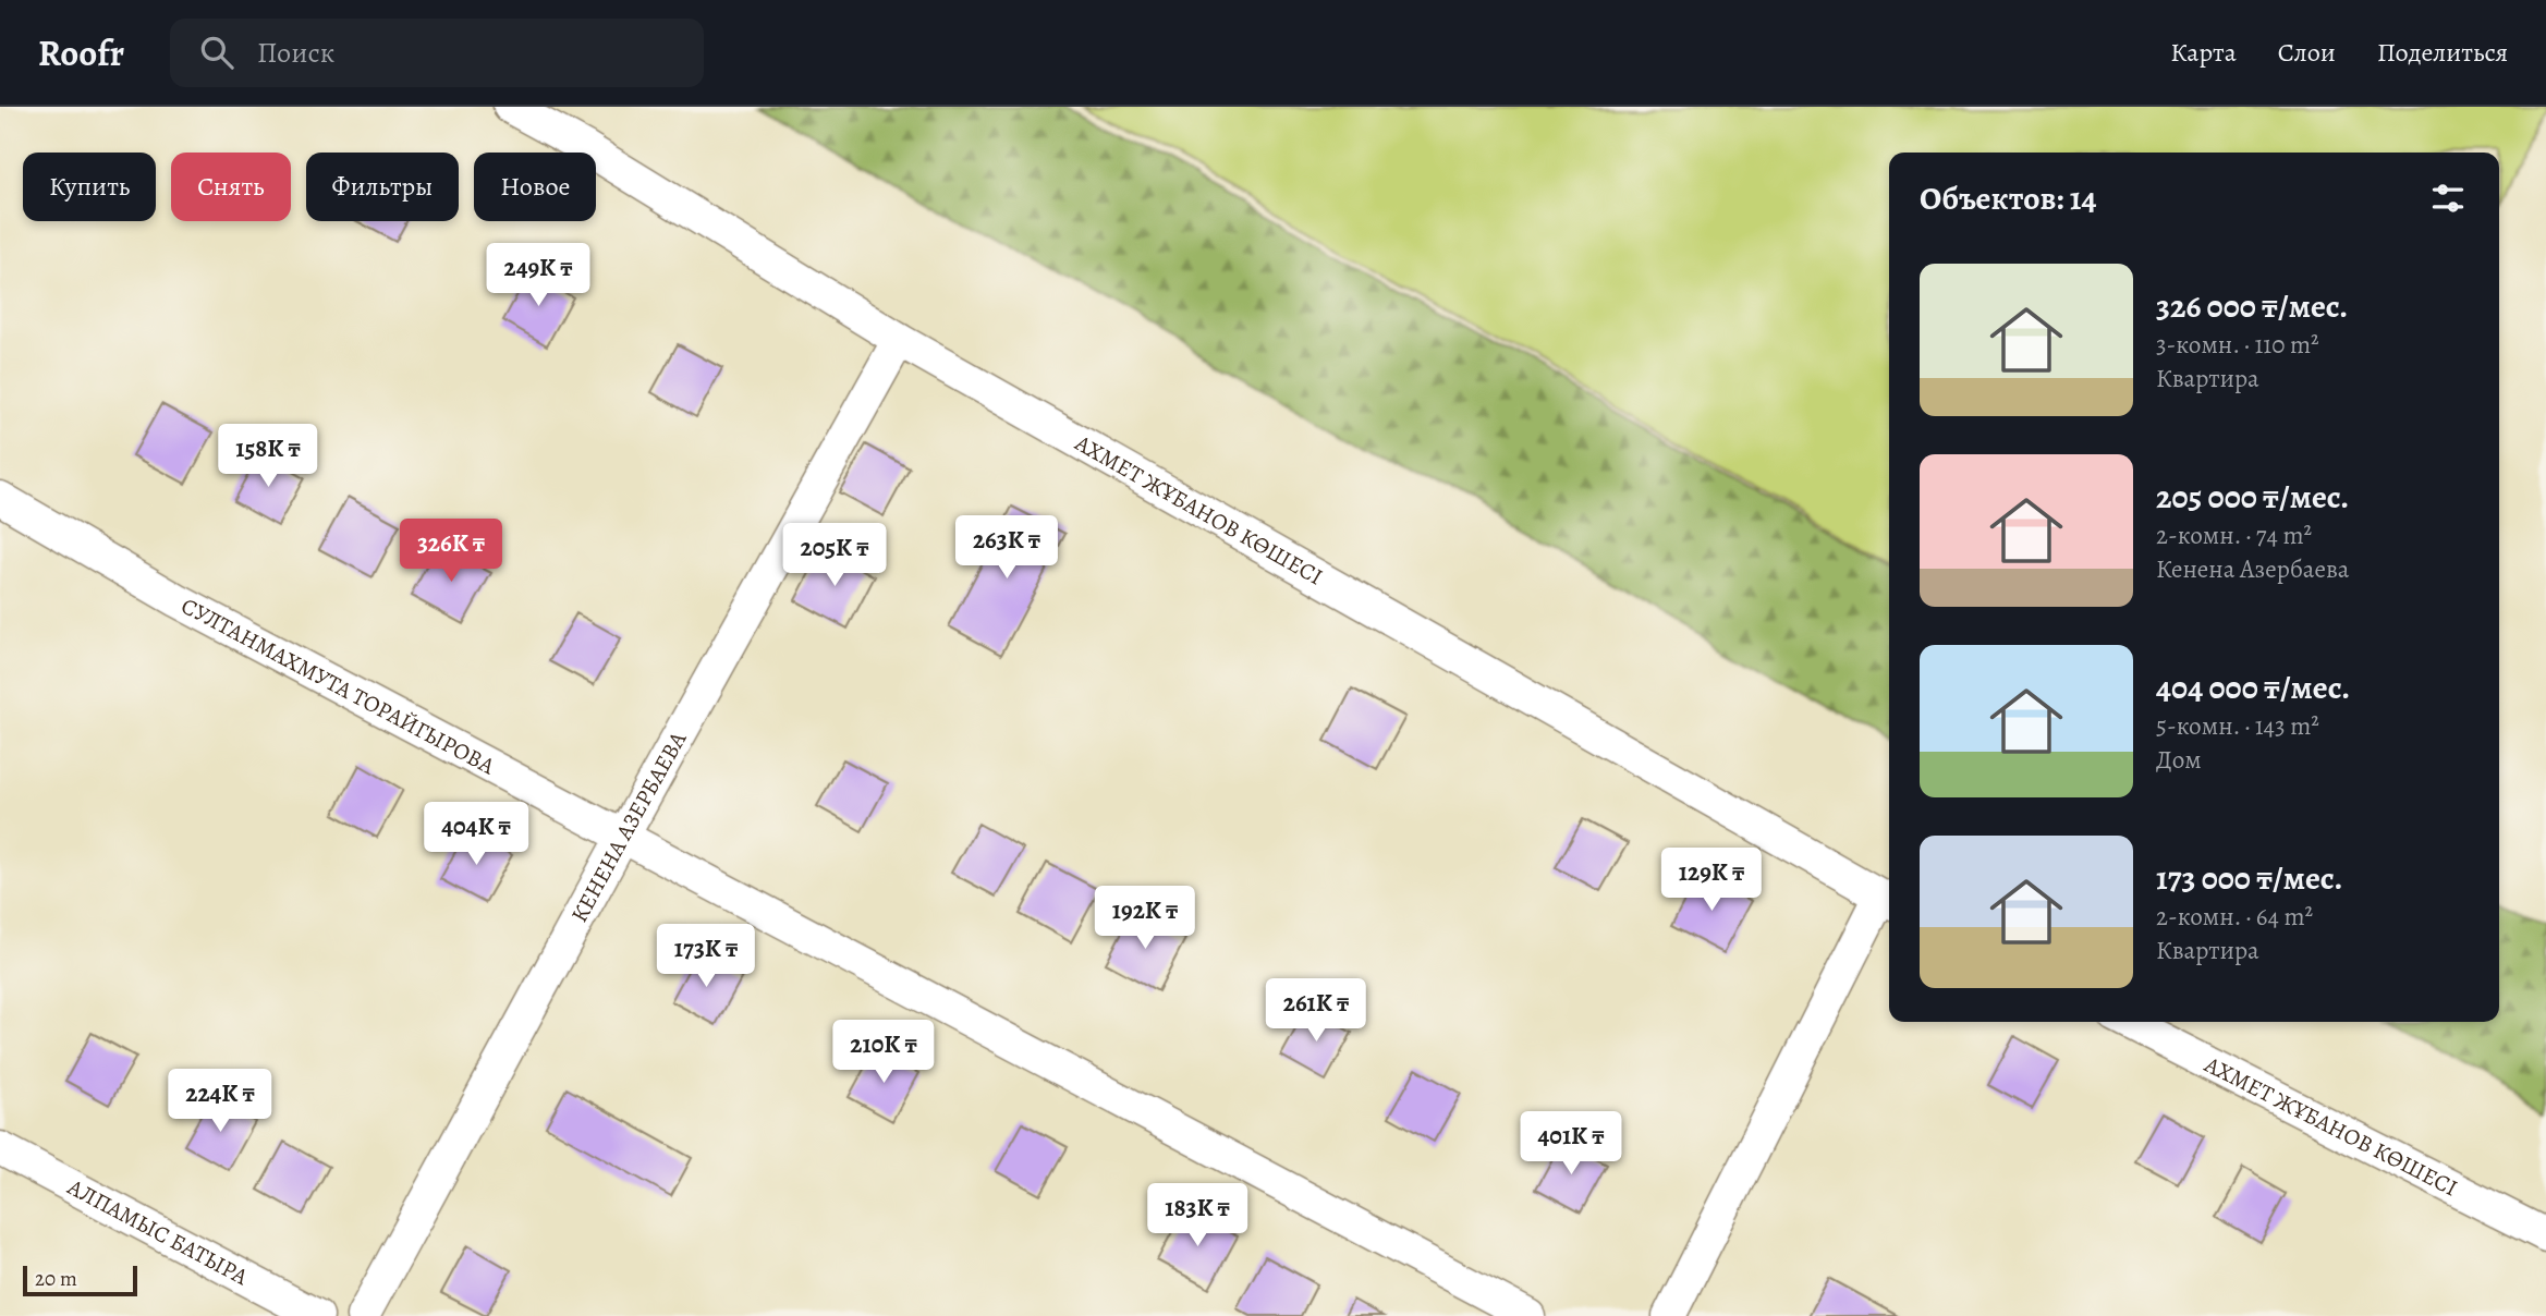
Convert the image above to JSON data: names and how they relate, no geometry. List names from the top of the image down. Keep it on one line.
{"streets":{"street":["АХМЕТ ЖҰБАНОВ КӨШЕСІ","СУЛТАНМАХМУТА ТОРАЙГЫРОВА","КЕНЕНА АЗЕРБАЕВА","АЛПАМЫС БАТЫРА"]},"crossings":[["АХМЕТ ЖҰБАНОВ КӨШЕСІ","КЕНЕНА АЗЕРБАЕВА"],["СУЛТАНМАХМУТА ТОРАЙГЫРОВА","КЕНЕНА АЗЕРБАЕВА"]],"scale_bar":"20 m","page":{"header":"Roofr","search":"Поиск","nav":["Карта","Слои","Поделиться"],"chip":["Купить","Снять","Фильтры","Новое"],"heading":"Объектов: 14","price":["249K ₸","158K ₸","263K ₸","326K ₸","205K ₸","404K ₸","129K ₸","192K ₸","173K ₸","261K ₸","210K ₸","224K ₸","401K ₸","183K ₸"],"list":[{"name":"326 000 ₸/мес.","note":"3-комн. · 110 m² · Квартира"},{"name":"205 000 ₸/мес.","note":"2-комн. · 74 m² · Кенена Азербаева"},{"name":"404 000 ₸/мес.","note":"5-комн. · 143 m² · Дом"},{"name":"173 000 ₸/мес.","note":"2-комн. · 64 m² · Квартира"}],"scale":"20 m"}}
